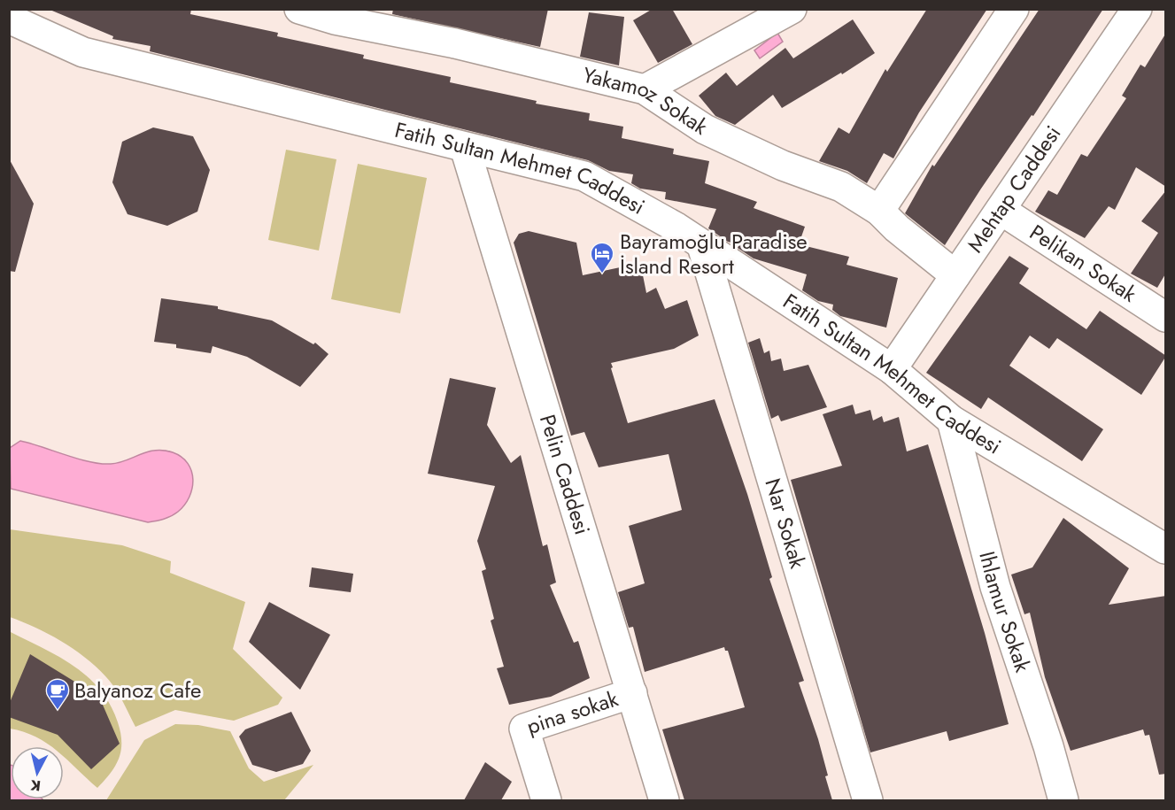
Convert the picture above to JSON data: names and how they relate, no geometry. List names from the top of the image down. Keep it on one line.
{"streets":{"street":["Yakamoz Sokak","Fatih Sultan Mehmet Caddesi","Mehtap Caddesi","Pelikan Sokak","Pelin Caddesi","Nar Sokak","Ihlamur Sokak","pina sokak"]},"crossings":[["Yakamoz Sokak","Mehtap Caddesi"],["Fatih Sultan Mehmet Caddesi","Mehtap Caddesi"],["Fatih Sultan Mehmet Caddesi","Pelin Caddesi"],["Fatih Sultan Mehmet Caddesi","Nar Sokak"],["Fatih Sultan Mehmet Caddesi","Ihlamur Sokak"],["Mehtap Caddesi","Pelikan Sokak"],["Pelin Caddesi","pina sokak"]],"places":{"hotel":["Bayramoğlu Paradise İsland Resort"],"cafe":["Balyanoz Cafe"]},"north":"bottom"}
